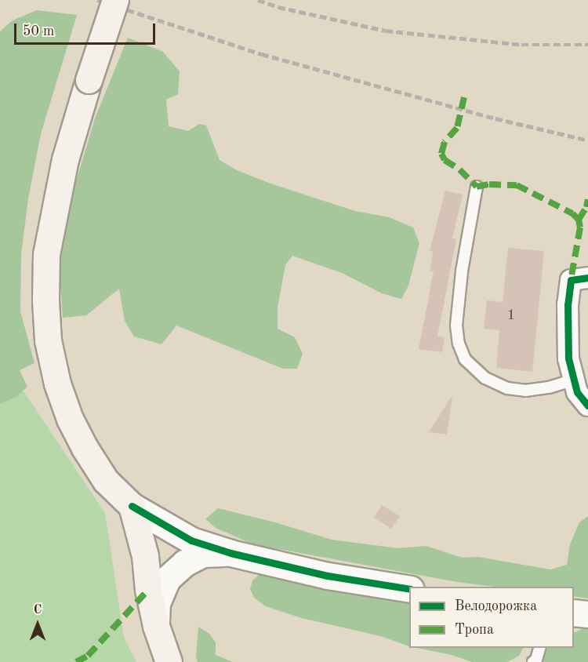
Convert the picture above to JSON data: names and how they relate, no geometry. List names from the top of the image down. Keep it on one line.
{"house_numbers":["1"],"legend":["Велодорожка","Тропа"],"scale_bar":"50 m","north":"top"}
